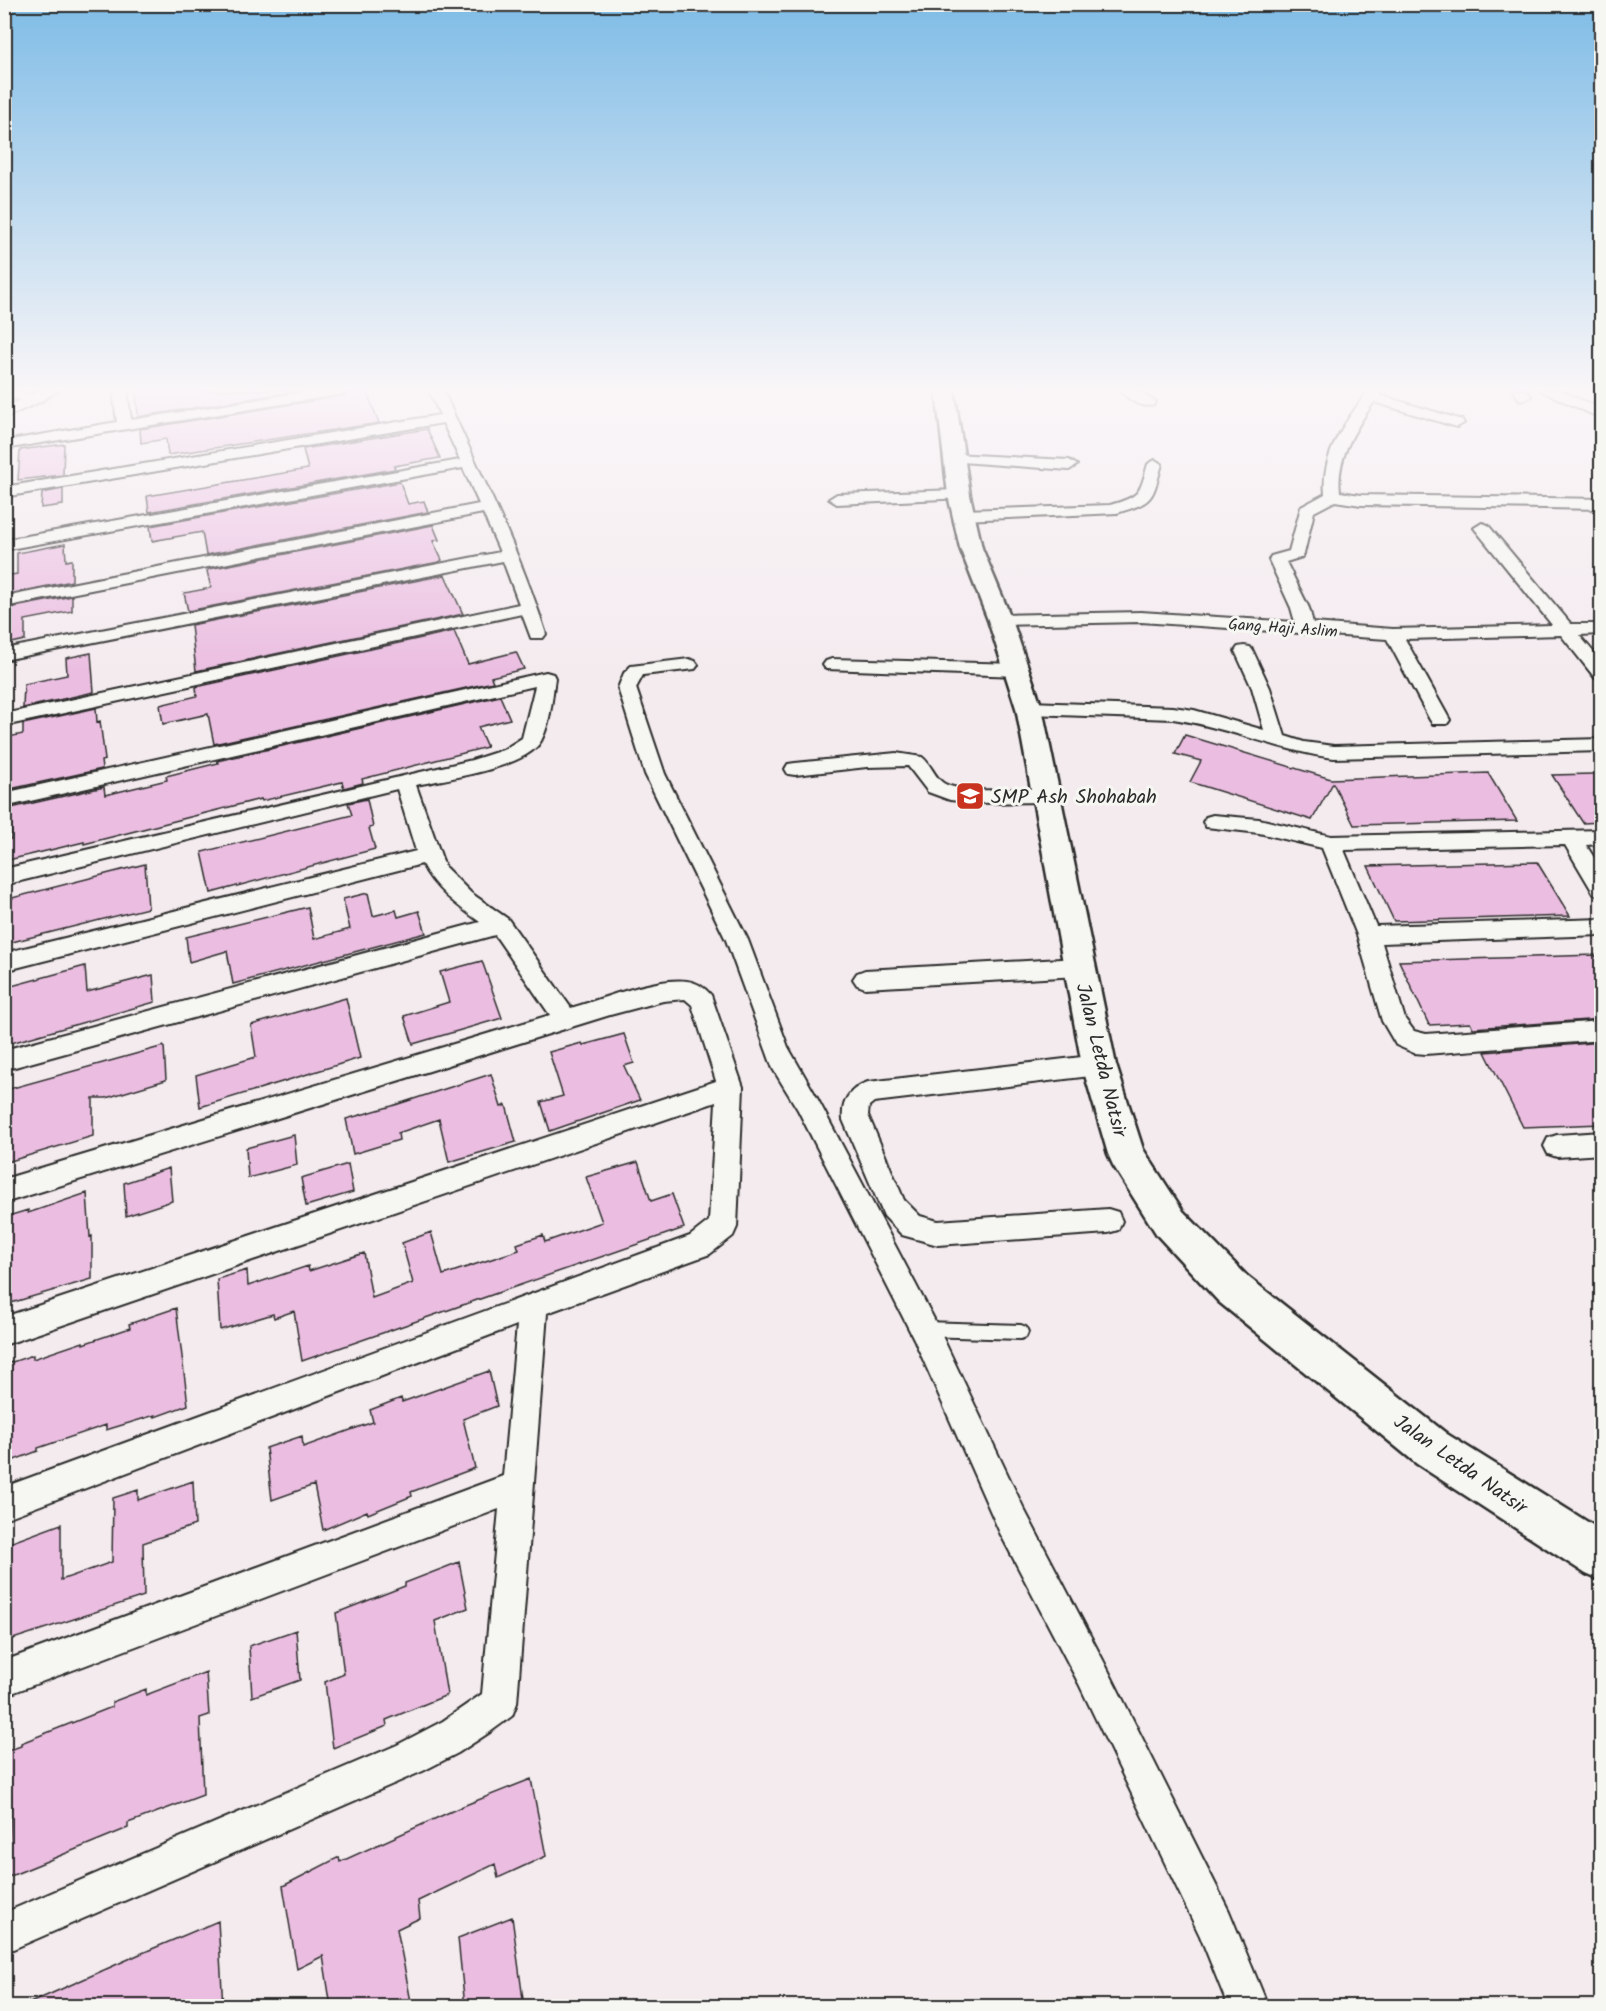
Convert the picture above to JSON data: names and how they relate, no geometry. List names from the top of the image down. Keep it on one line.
{"streets":{"main road":["Jalan Letda Natsir"],"street":["Gang Haji Aslim"]},"crossings":[["Gang Haji Aslim","Jalan Letda Natsir"]],"places":{"school or university":["SMP Ash Shohabah"]}}
